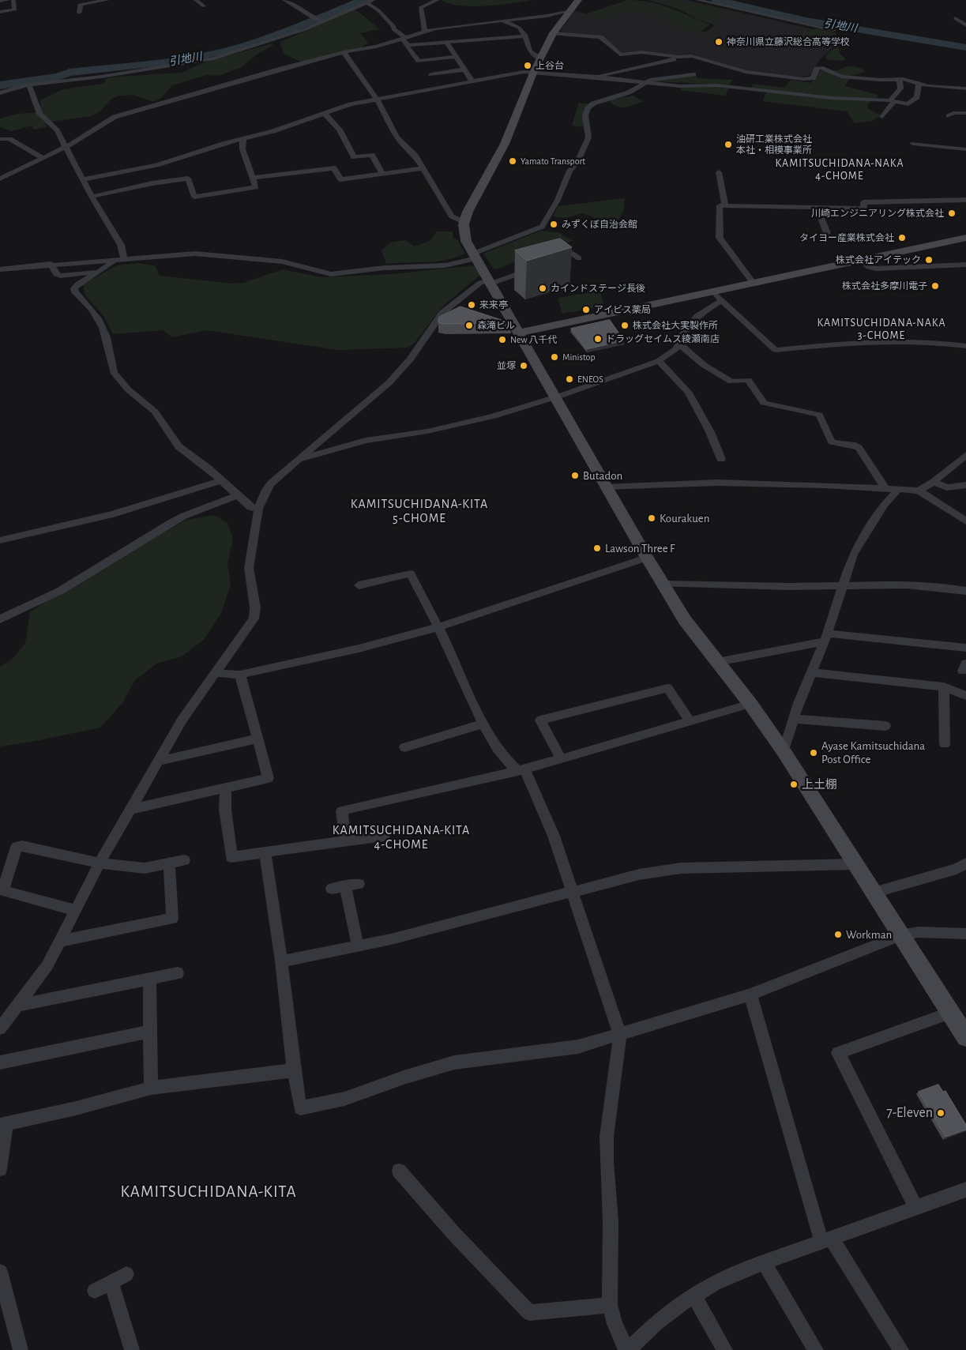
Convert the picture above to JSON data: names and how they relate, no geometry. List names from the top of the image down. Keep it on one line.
{"districts":["KAMITSUCHIDANA-NAKA 4-CHOME","KAMITSUCHIDANA-NAKA 3-CHOME","KAMITSUCHIDANA-KITA 5-CHOME","KAMITSUCHIDANA-KITA 4-CHOME","KAMITSUCHIDANA-KITA"],"water":["引地川"],"places":["神奈川県立藤沢総合高等学校","上谷台","油研工業株式会社 本社・相模事業所","Yamato Transport","川崎エンジニアリング株式会社","みずくぼ自治会館","タイヨー産業株式会社","株式会社アイテック","株式会社多摩川電子","カインドステージ長後","来来亭","アイビス薬局","森滝ビル","株式会社大実製作所","ドラッグセイムス綾瀬南店","New 八千代","Ministop","並塚","ENEOS","Butadon","Kourakuen","Lawson Three F","Ayase Kamitsuchidana Post Office","上土棚","Workman","7-Eleven"]}
